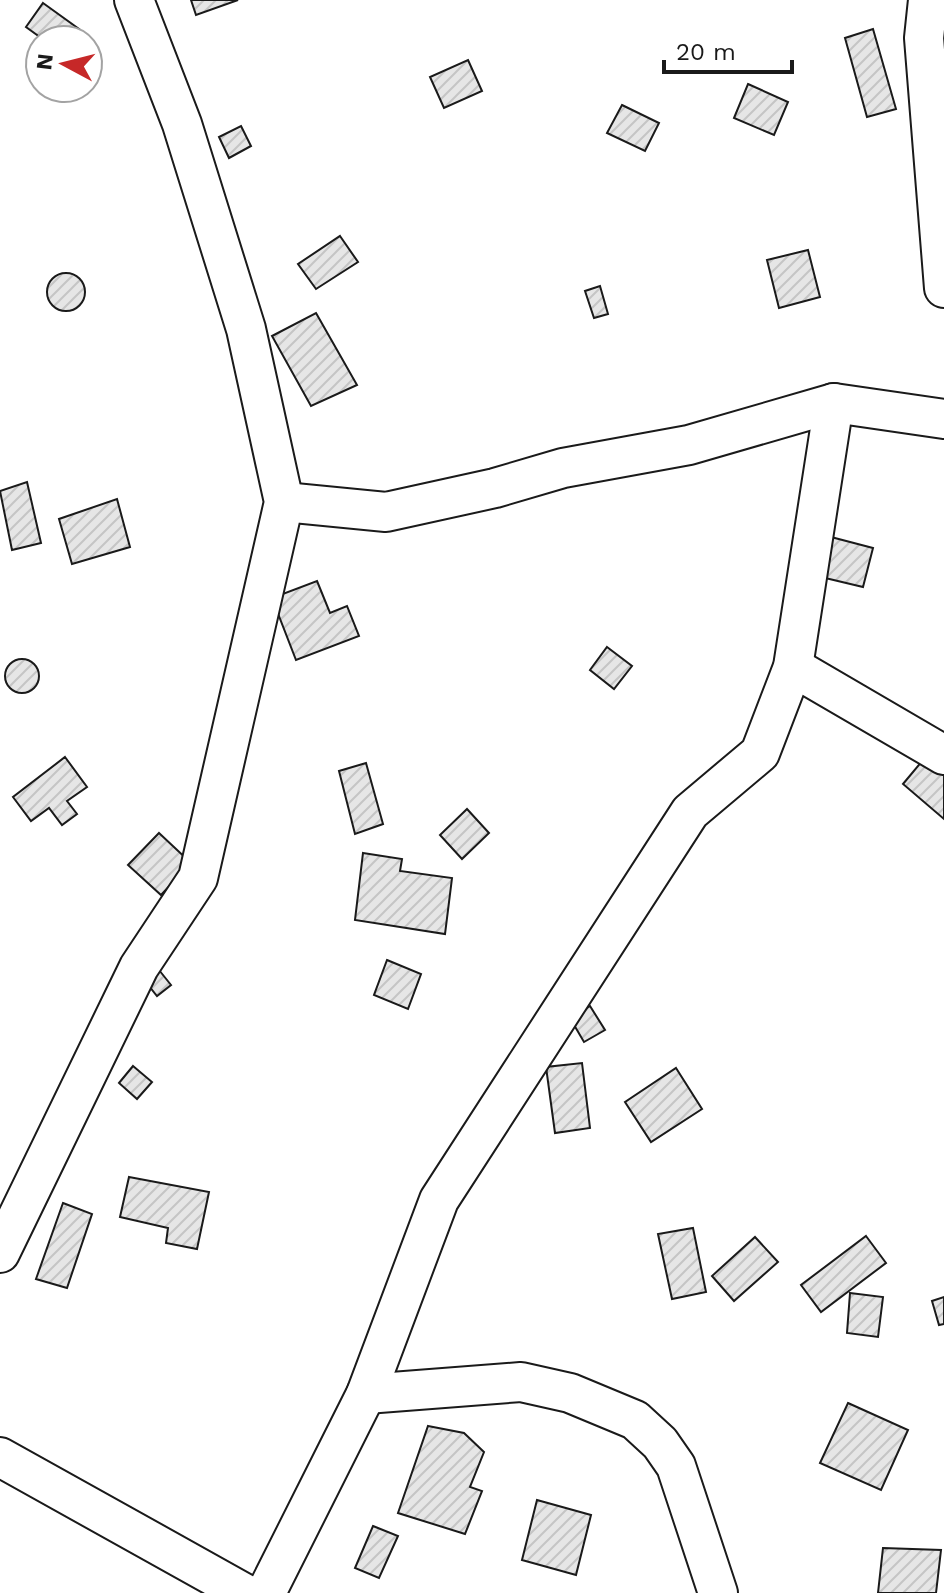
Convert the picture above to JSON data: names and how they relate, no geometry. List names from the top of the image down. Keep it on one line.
{"scale_bar":"20 m","north":"left"}
